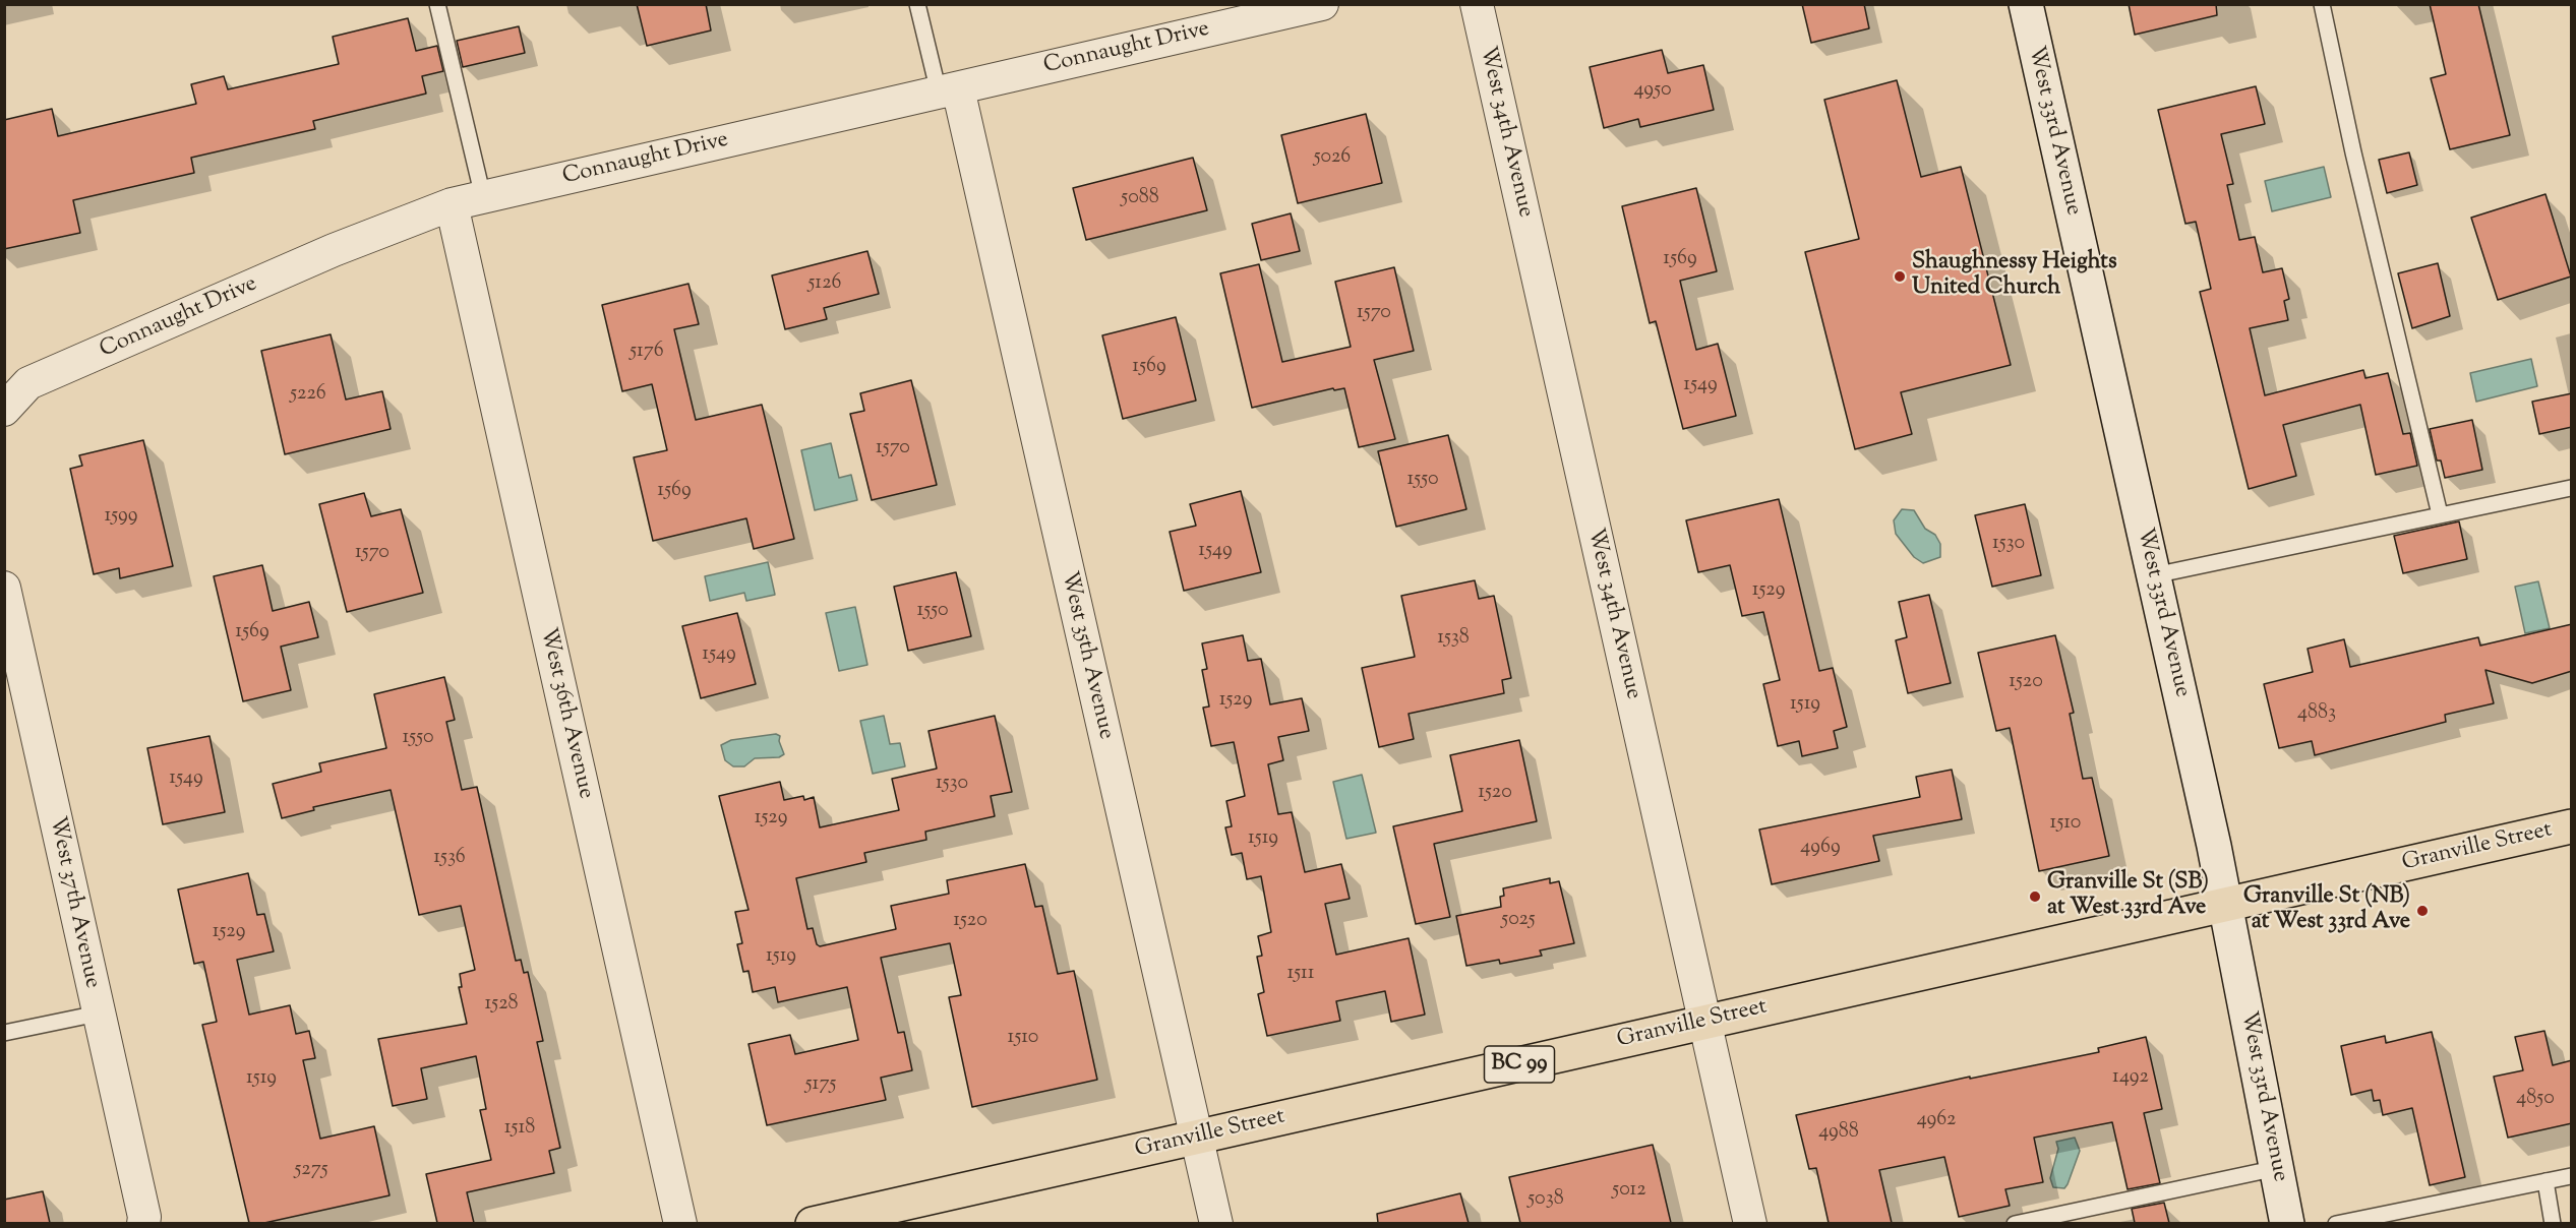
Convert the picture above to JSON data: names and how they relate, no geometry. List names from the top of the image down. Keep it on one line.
{"streets":{"highway":["Granville Street","BC 99"],"street":["Connaught Drive","West 33rd Avenue","West 34th Avenue","West 35th Avenue","West 36th Avenue","West 37th Avenue"]},"crossings":[["Connaught Drive","West 35th Avenue"],["Connaught Drive","West 36th Avenue"],["West 33rd Avenue","Granville Street"],["West 34th Avenue","Granville Street"],["West 35th Avenue","Granville Street"]],"places":["Shaughnessy Heights United Church","Granville St (SB) at West 33rd Ave","Granville St (NB) at West 33rd Ave"],"house_numbers":["4950","5026","5088","1569","5126","1570","5176","1569","1549","5226","1570","1550","1569","1599","1530","1549","1570","1529","1550","1569","1538","1549","1520","1529","1519","4883","1550","1549","1530","1520","1529","1510","1519","4969","1536","5025","1520","1529","1519","1511","1528","1510","1492","1519","5175","4850","4962","1518","4988","5275","5012","5038"]}
